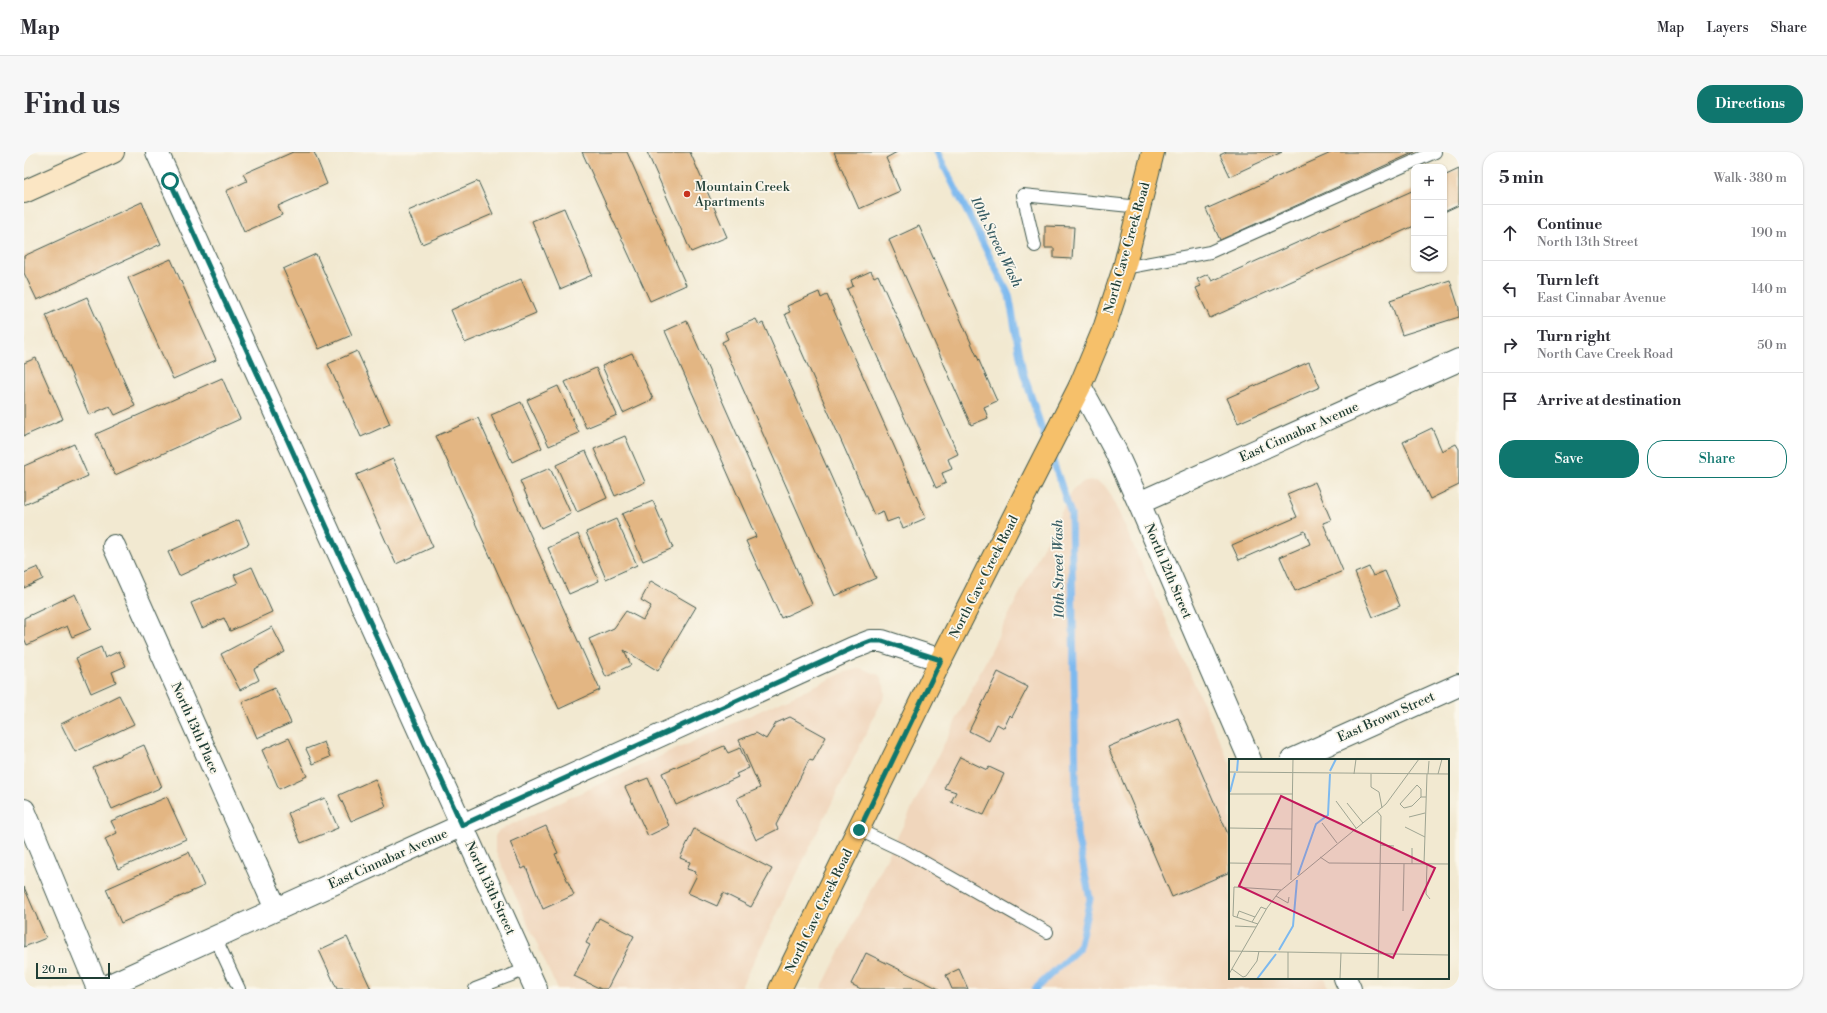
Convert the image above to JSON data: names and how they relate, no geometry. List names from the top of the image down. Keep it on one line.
{"streets":{"main road":["North Cave Creek Road"],"street":["East Cinnabar Avenue","North 12th Street","East Brown Street","North 13th Place","North 13th Street"]},"crossings":[["North Cave Creek Road","East Cinnabar Avenue"],["North Cave Creek Road","North 12th Street"],["East Cinnabar Avenue","North 12th Street"],["East Cinnabar Avenue","North 13th Place"],["East Cinnabar Avenue","North 13th Street"]],"water":["10th Street Wash"],"places":["Mountain Creek Apartments"],"scale_bar":"20 m","page":{"header":"Map","nav":["Map","Layers","Share"],"buttons":["Directions",["Save","Share"]],"title":"Find us","heading":["5 min","Walk · 380 m"],"map_buttons":["+","−"],"list":[["Continue","North 13th Street","190 m"],["Turn left","East Cinnabar Avenue","140 m"],["Turn right","North Cave Creek Road","50 m"],"Arrive at destination"],"scale":"20 m"}}
